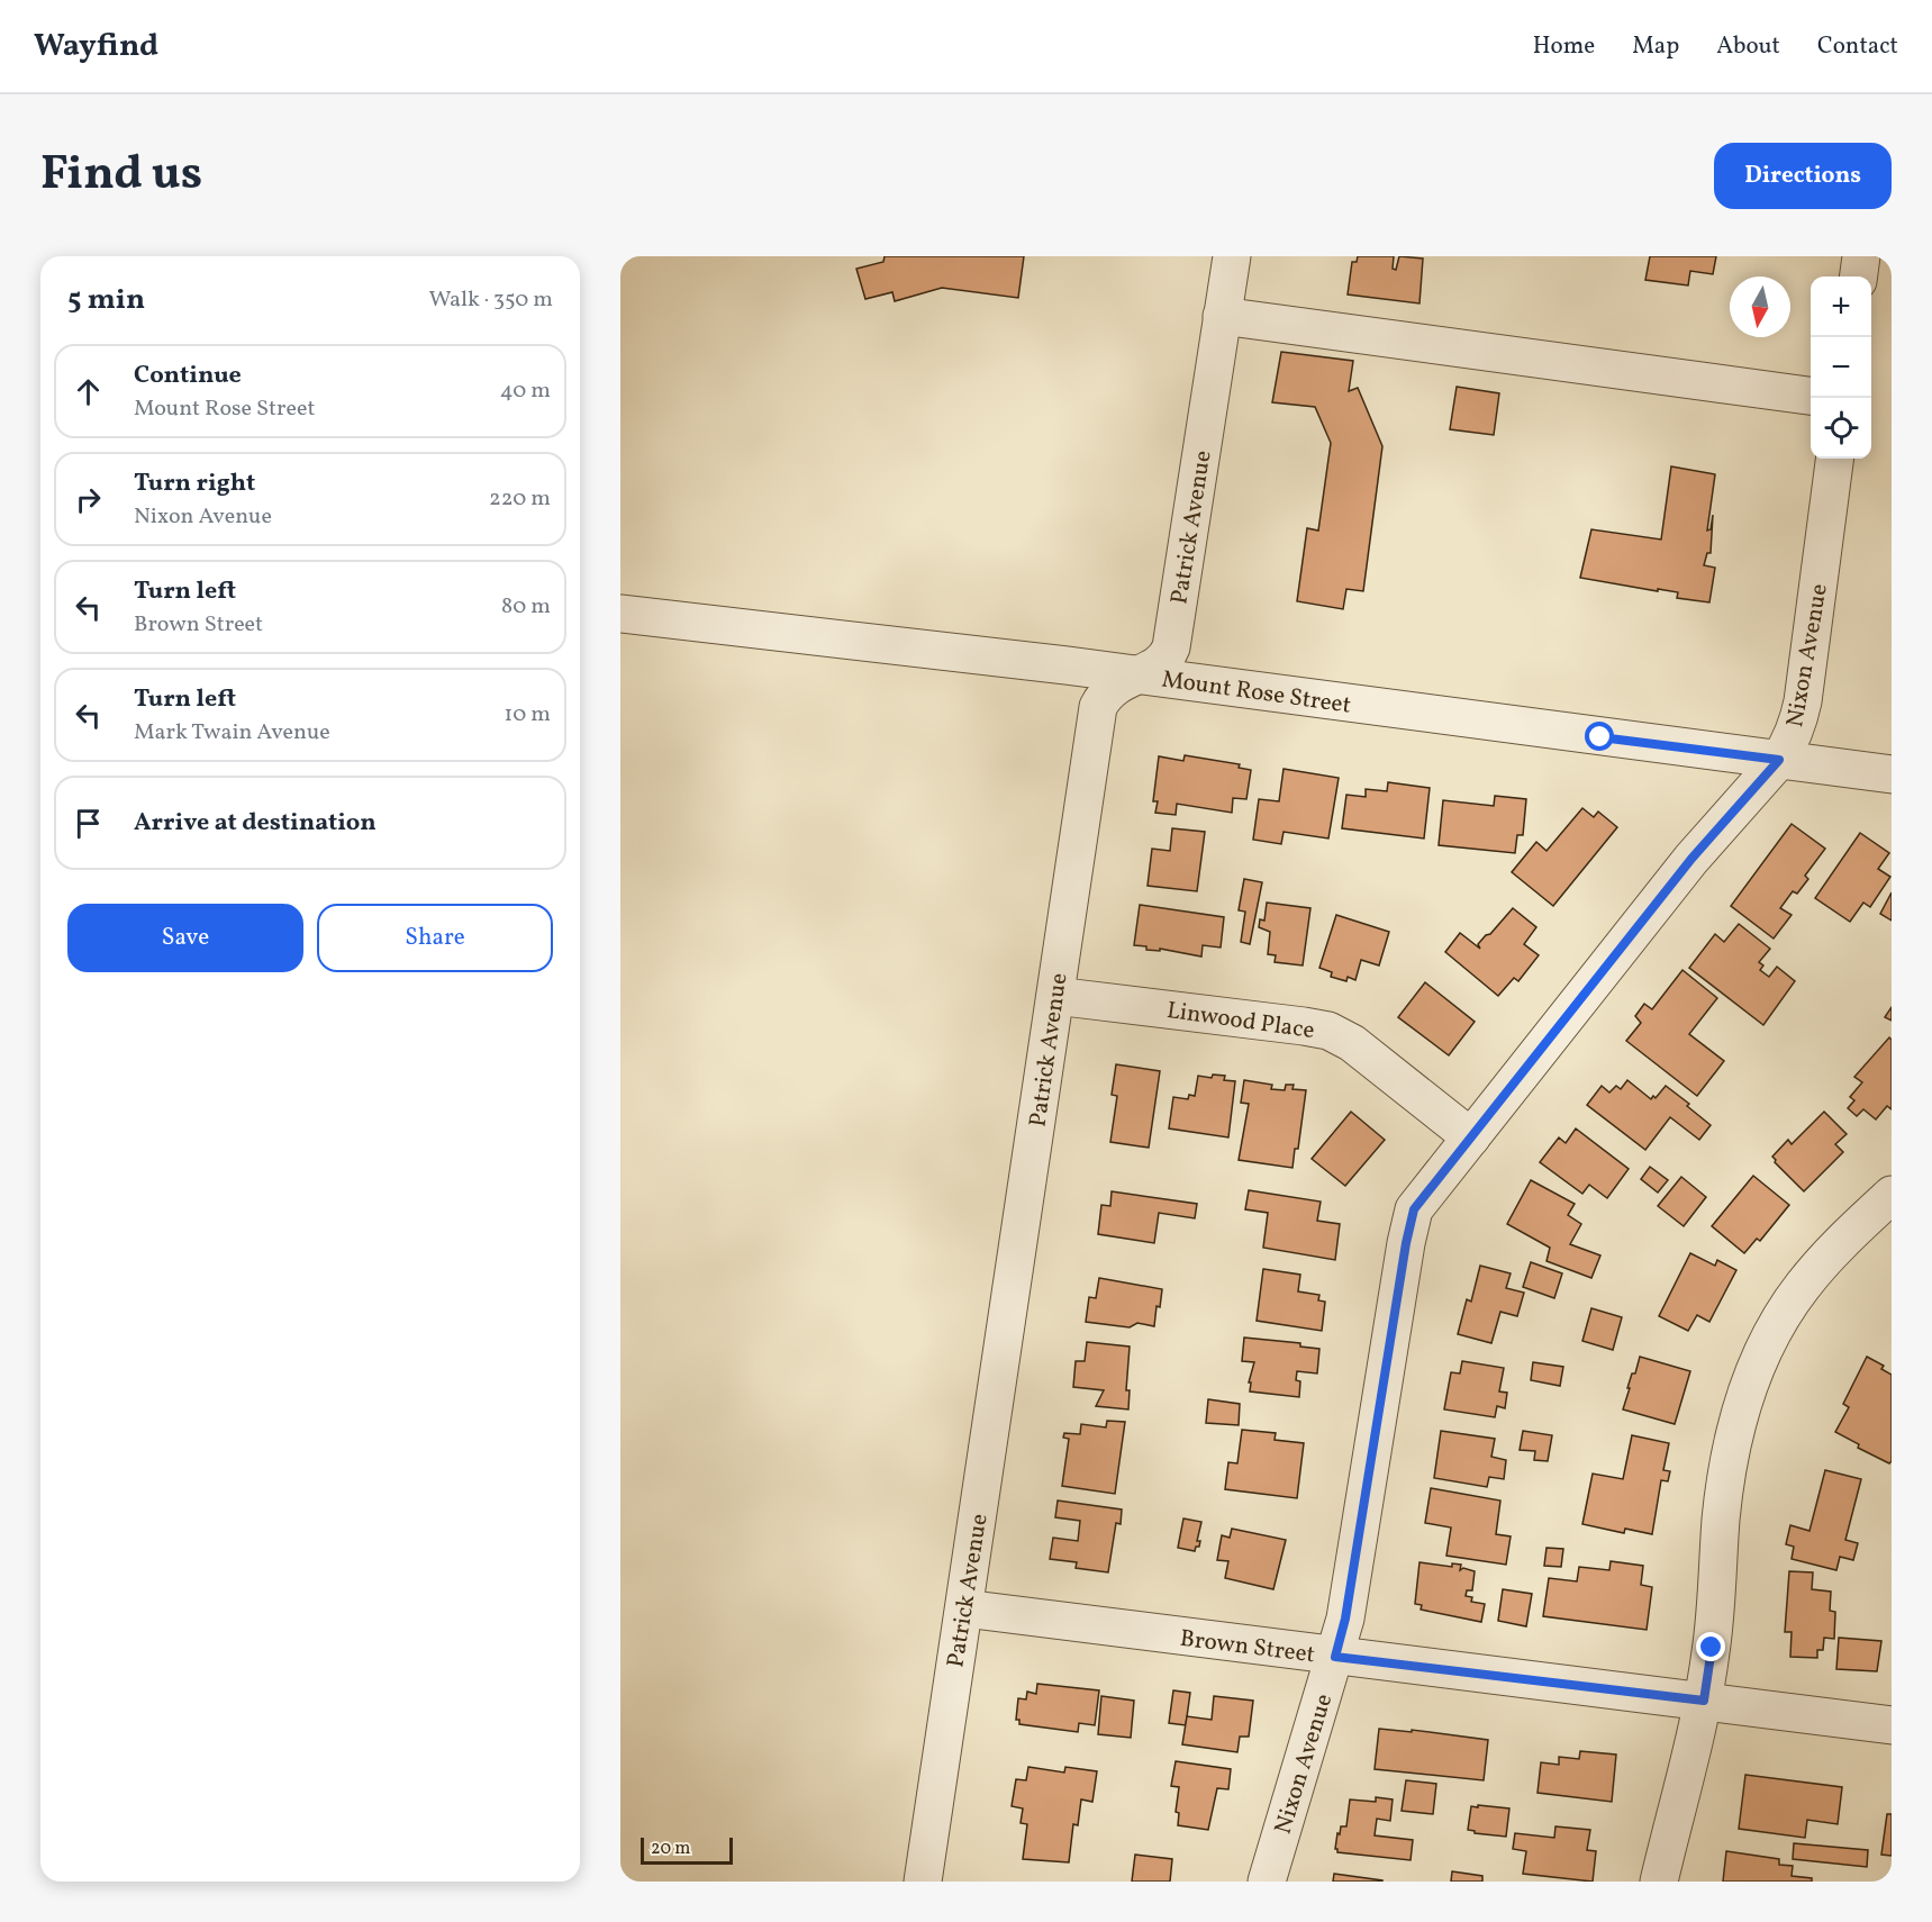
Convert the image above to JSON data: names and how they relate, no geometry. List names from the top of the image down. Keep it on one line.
{"streets":{"street":["Patrick Avenue","Nixon Avenue","Mount Rose Street","Linwood Place","Brown Street"]},"crossings":[["Patrick Avenue","Mount Rose Street"],["Patrick Avenue","Linwood Place"],["Patrick Avenue","Brown Street"],["Nixon Avenue","Mount Rose Street"],["Nixon Avenue","Linwood Place"],["Nixon Avenue","Brown Street"]],"scale_bar":"20 m","north":"bottom","page":{"header":"Wayfind","nav":["Home","Map","About","Contact"],"title":"Find us","buttons":["Directions",["Save","Share"]],"heading":["5 min","Walk · 350 m"],"map_buttons":["+","−"],"list":[["Continue","Mount Rose Street","40 m"],["Turn right","Nixon Avenue","220 m"],["Turn left","Brown Street","80 m"],["Turn left","Mark Twain Avenue","10 m"],"Arrive at destination"],"scale":"20 m"}}
